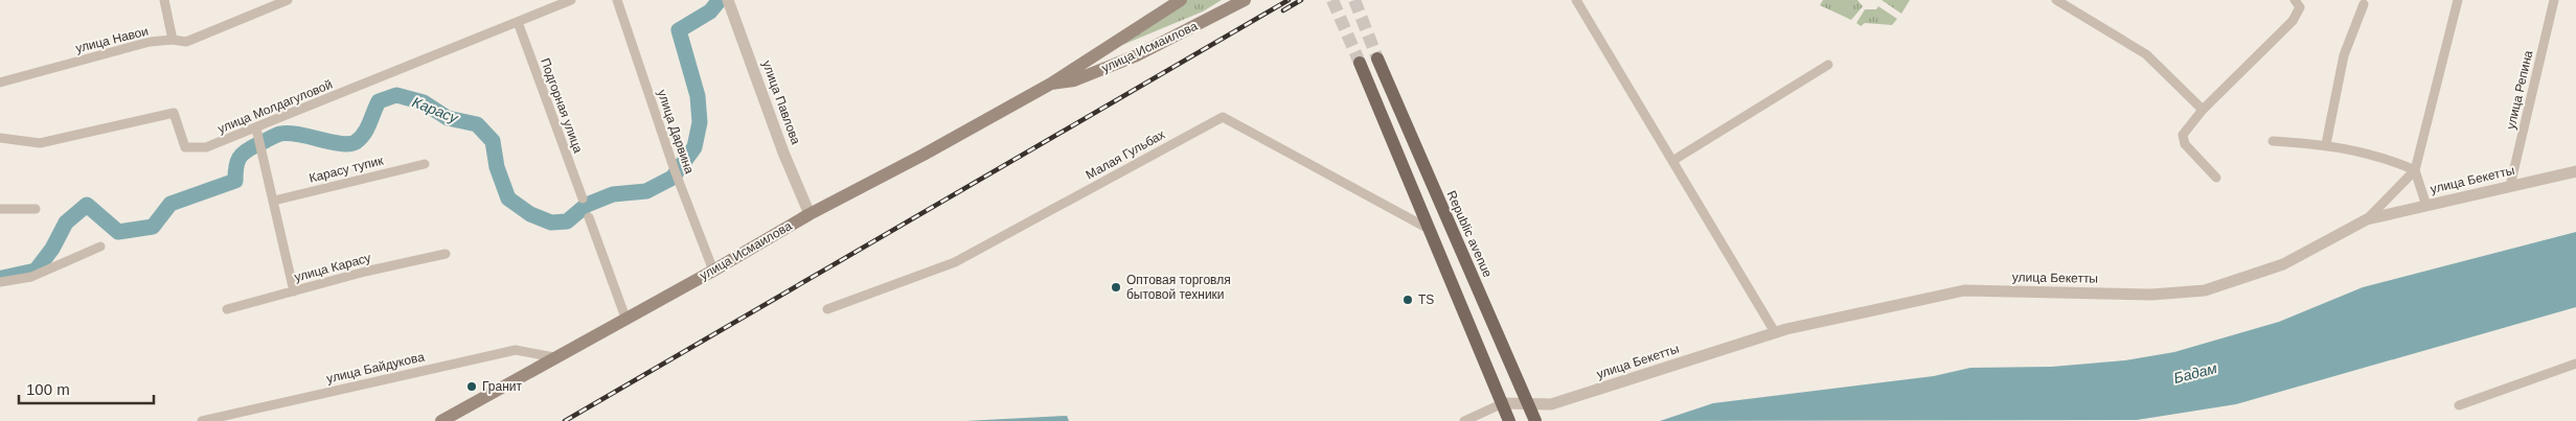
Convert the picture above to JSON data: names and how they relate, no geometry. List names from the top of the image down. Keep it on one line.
{"streets":{"main road":["улица Исмаилова","Republic avenue"],"street":["улица Навои","улица Репина","улица Павлова","Подгорная улица","улица Молдагуловой","улица Дарвина","Малая Гульбах","Карасу тупик","улица Бекетты","улица Карасу","улица Байдукова"]},"crossings":[["улица Исмаилова","улица Павлова"],["улица Исмаилова","улица Дарвина"],["улица Исмаилова","улица Байдукова"],["улица Репина","улица Бекетты"],["Подгорная улица","улица Молдагуловой"],["улица Бекетты","Republic avenue"]],"water":["Карасу","Бадам"],"places":["Оптовая торговля бытовой техники","TS","Гранит"],"scale_bar":"100 m"}
